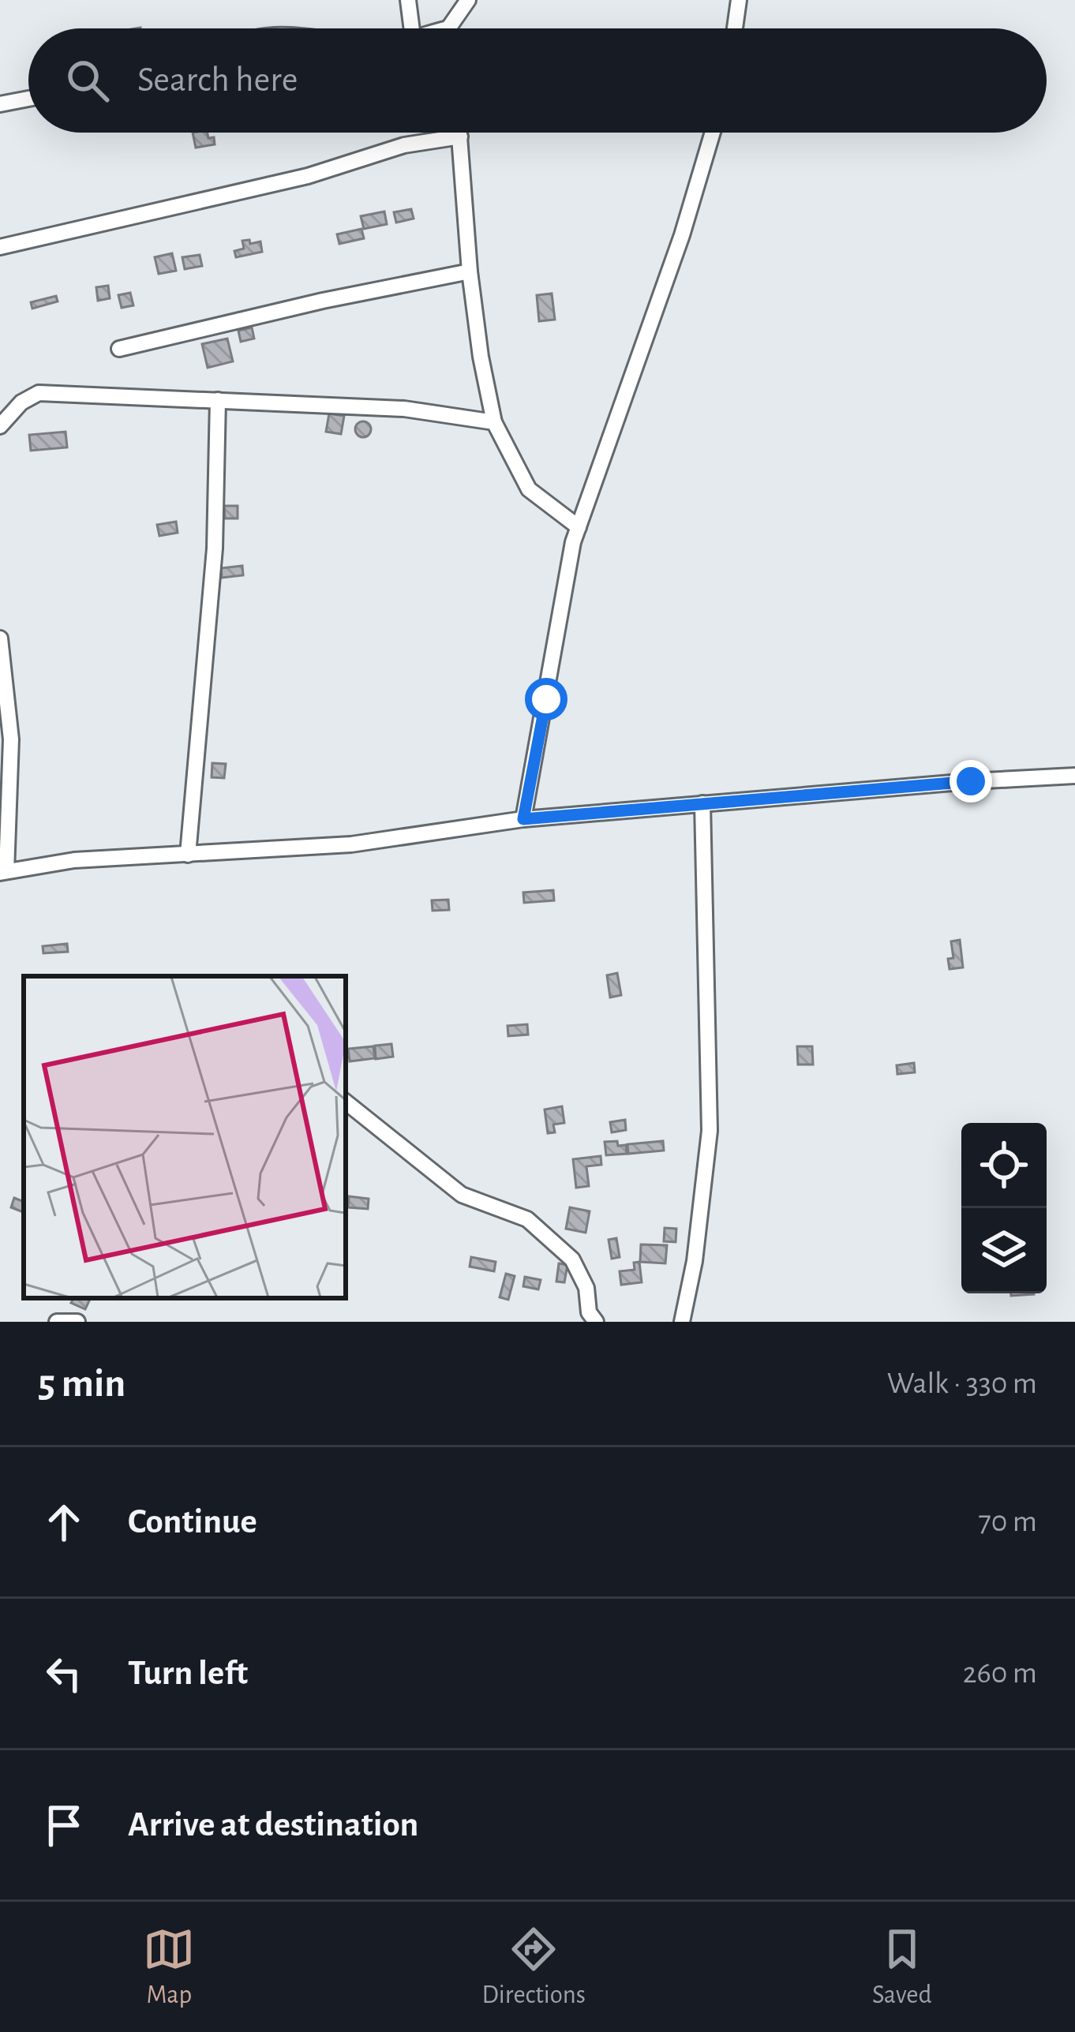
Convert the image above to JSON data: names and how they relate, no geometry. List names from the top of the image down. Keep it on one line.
{"page":{"search":"Search here","heading":["5 min","Walk · 330 m"],"list":[["Continue","70 m"],["Turn left","260 m"],"Arrive at destination"],"nav":["Map","Directions","Saved"]}}
